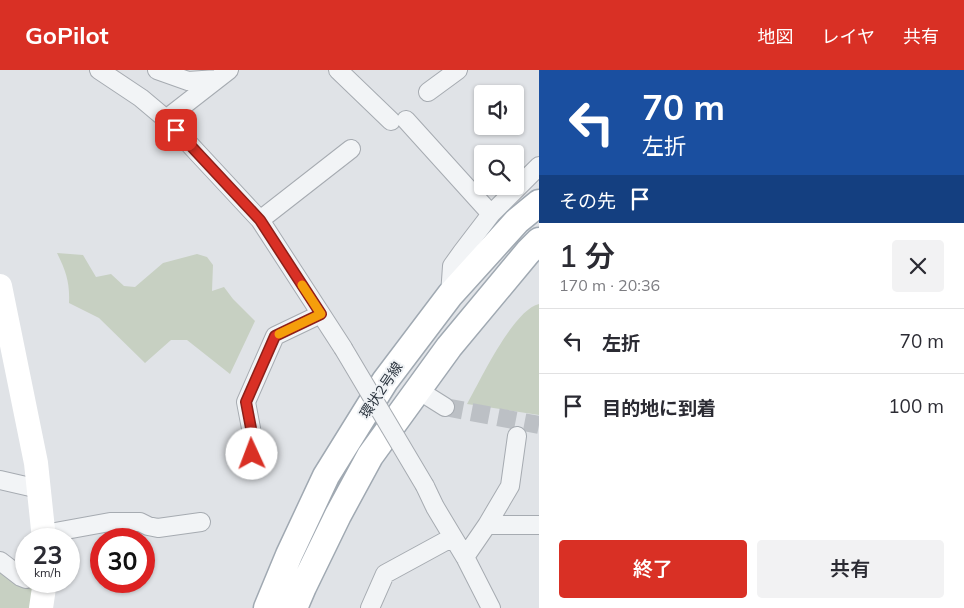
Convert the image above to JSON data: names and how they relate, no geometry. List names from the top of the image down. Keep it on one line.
{"streets":{"main road":["環状2号線"]},"page":{"header":"GoPilot","nav":["地図","レイヤ","共有"],"turn":["70 m","左折"],"then":"その先","heading":["1 分","170 m · 20:36"],"list":[{"name":"左折","value":"70 m"},{"name":"目的地に到着","value":"100 m"}],"speed":"23 km/h","limit":"30","buttons":["終了","共有"]}}
